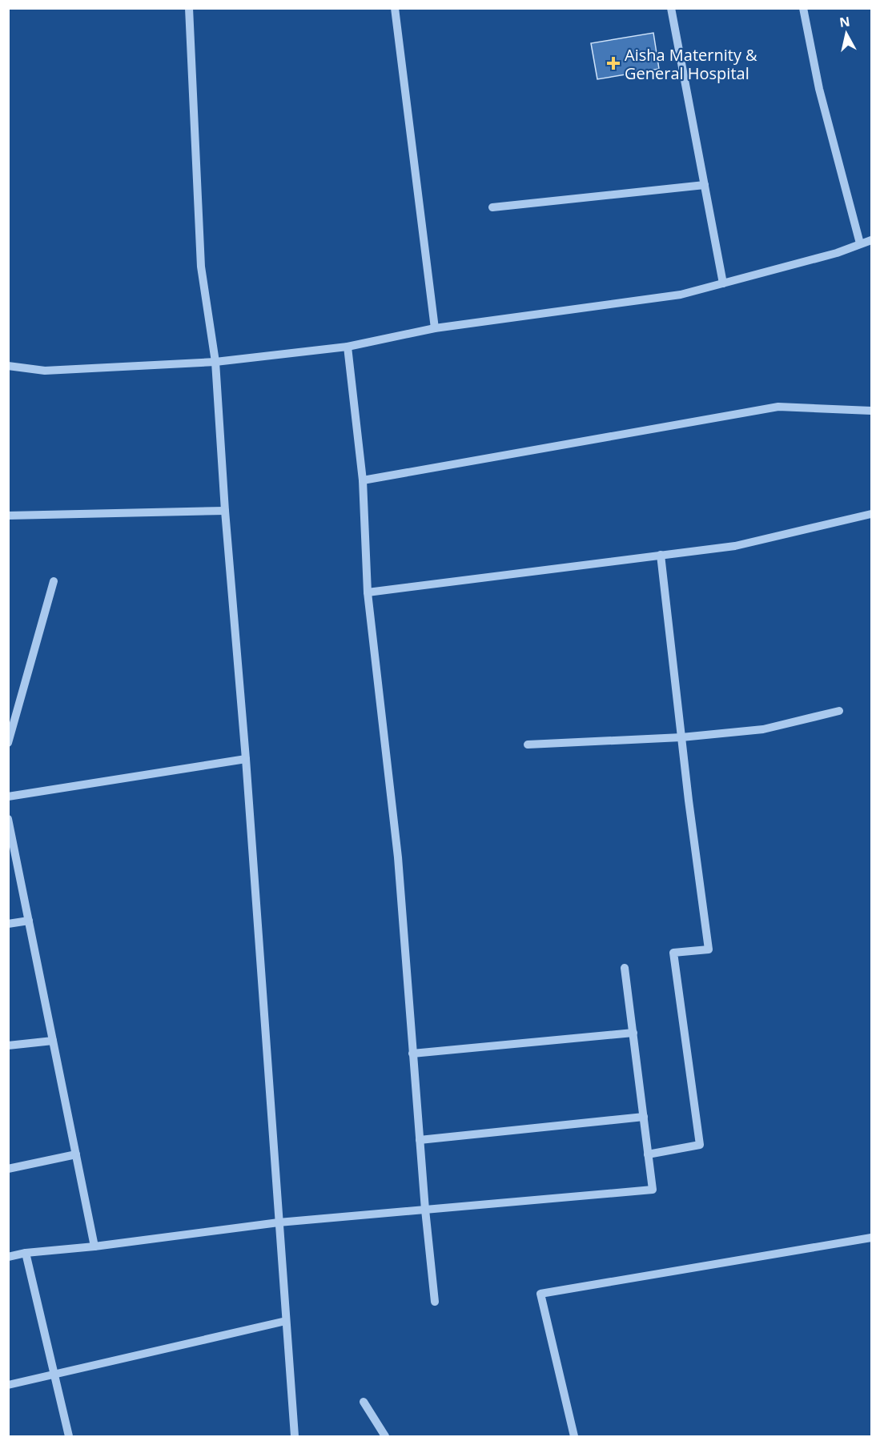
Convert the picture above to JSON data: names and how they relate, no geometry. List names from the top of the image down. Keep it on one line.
{"places":{"health":["Aisha Maternity & General Hospital"]},"north":"top"}
